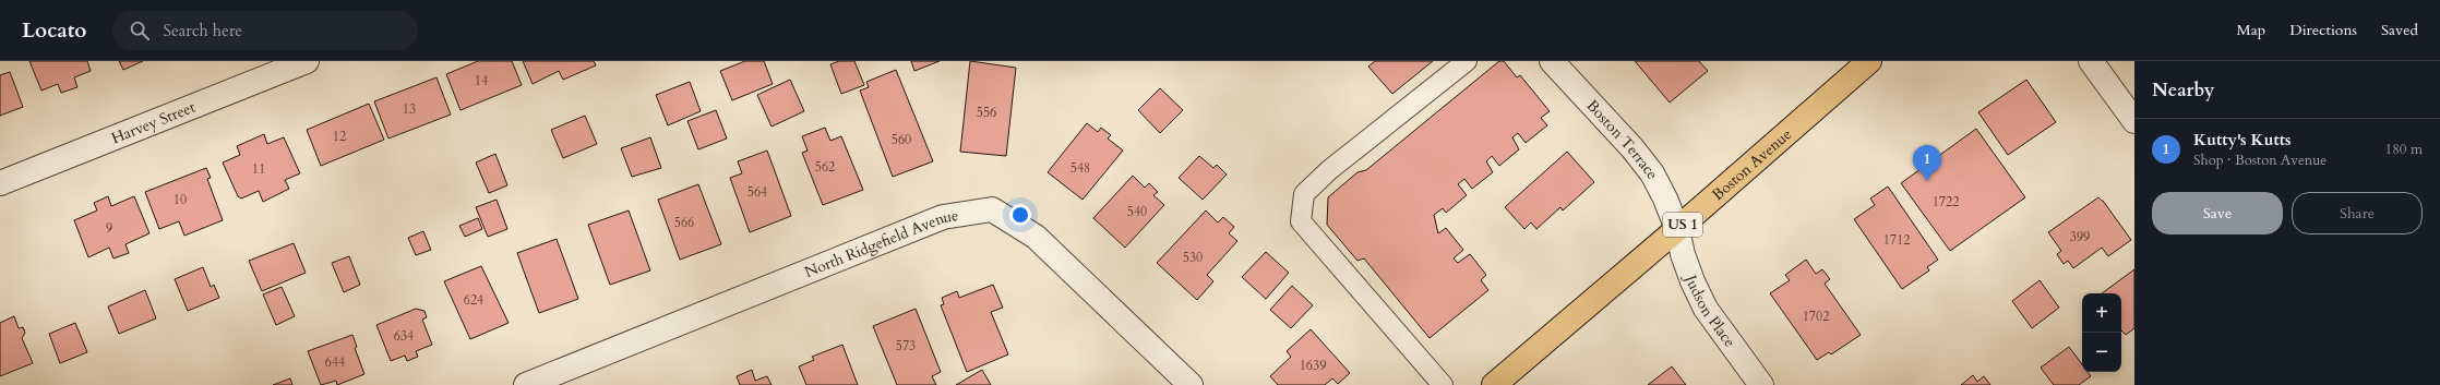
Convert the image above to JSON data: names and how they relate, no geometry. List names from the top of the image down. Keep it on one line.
{"streets":{"main road":["Boston Avenue","US 1"],"street":["Harvey Street","Boston Terrace","North Ridgefield Avenue","Judson Place"]},"crossings":[["Boston Terrace","Boston Avenue"],["Boston Terrace","Judson Place"],["Boston Avenue","Judson Place"]],"house_numbers":["14","13","556","12","560","562","548","11","564","10","1722","540","566","9","399","1712","530","624","1702","634","573","644","1639"],"page":{"header":"Locato","search":"Search here","nav":["Map","Directions","Saved"],"heading":"Nearby","list":[{"mark":"1","name":"Kutty's Kutts","note":"Shop · Boston Avenue","value":"180 m"}],"pins":"1","buttons":["Save","Share"],"map_buttons":["+","−"]}}
